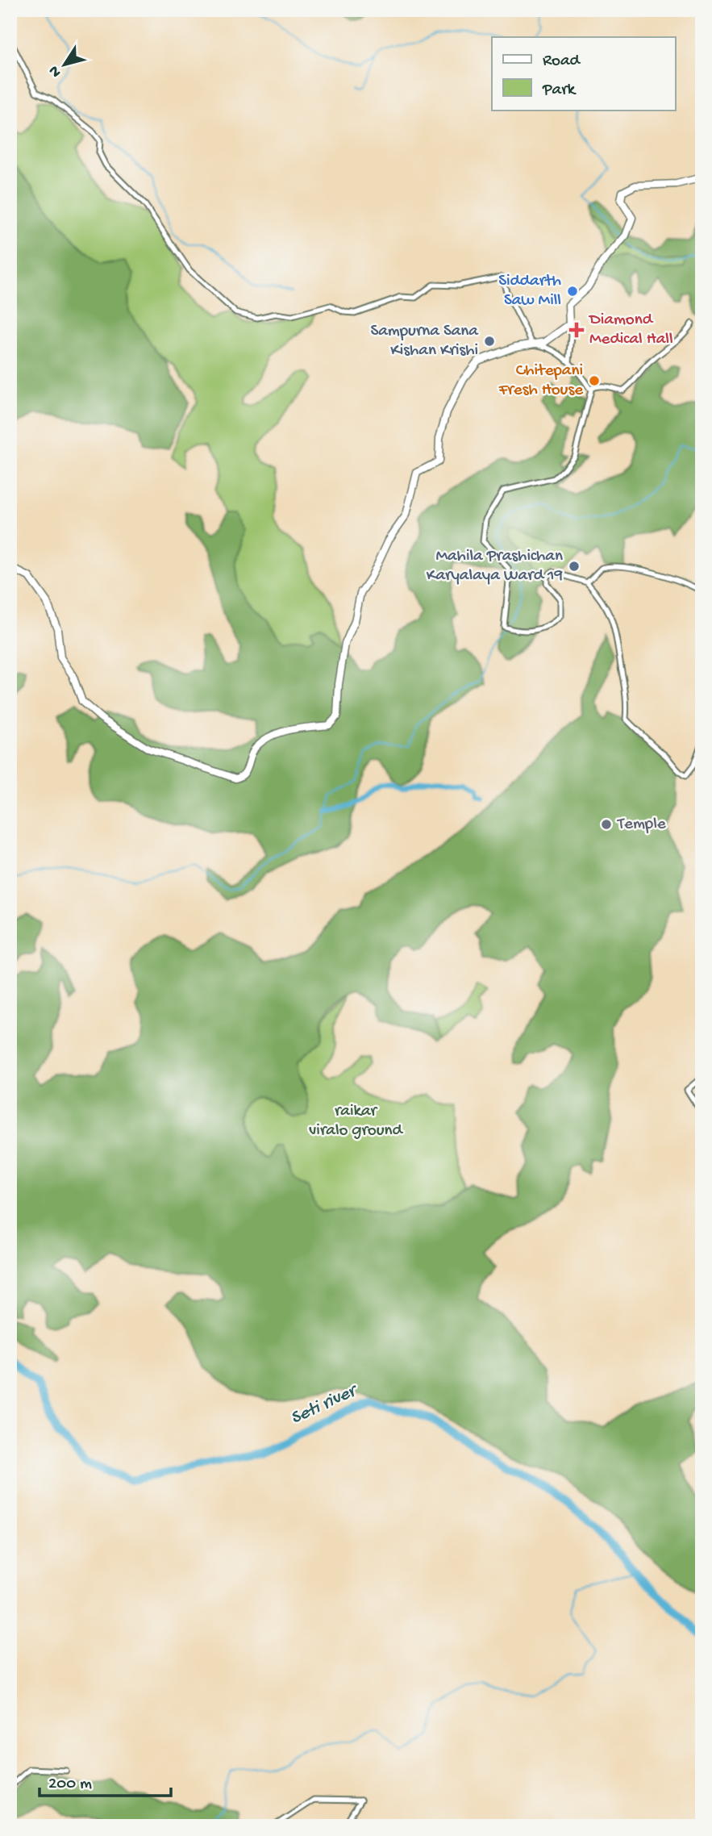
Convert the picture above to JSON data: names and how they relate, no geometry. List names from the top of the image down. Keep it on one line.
{"water":["Seti river"],"parks":["raikar viralo ground"],"places":{"other":["Siddarth Saw Mill","Sampurna Sana Kishan Krishi","Chitepani Fresh House","Mahila Prashichan Karyalaya Ward 19","Temple"],"health":["Diamond Medical Hall"]},"legend":["Road","Park"],"scale_bar":"200 m","north":"bottom left"}
